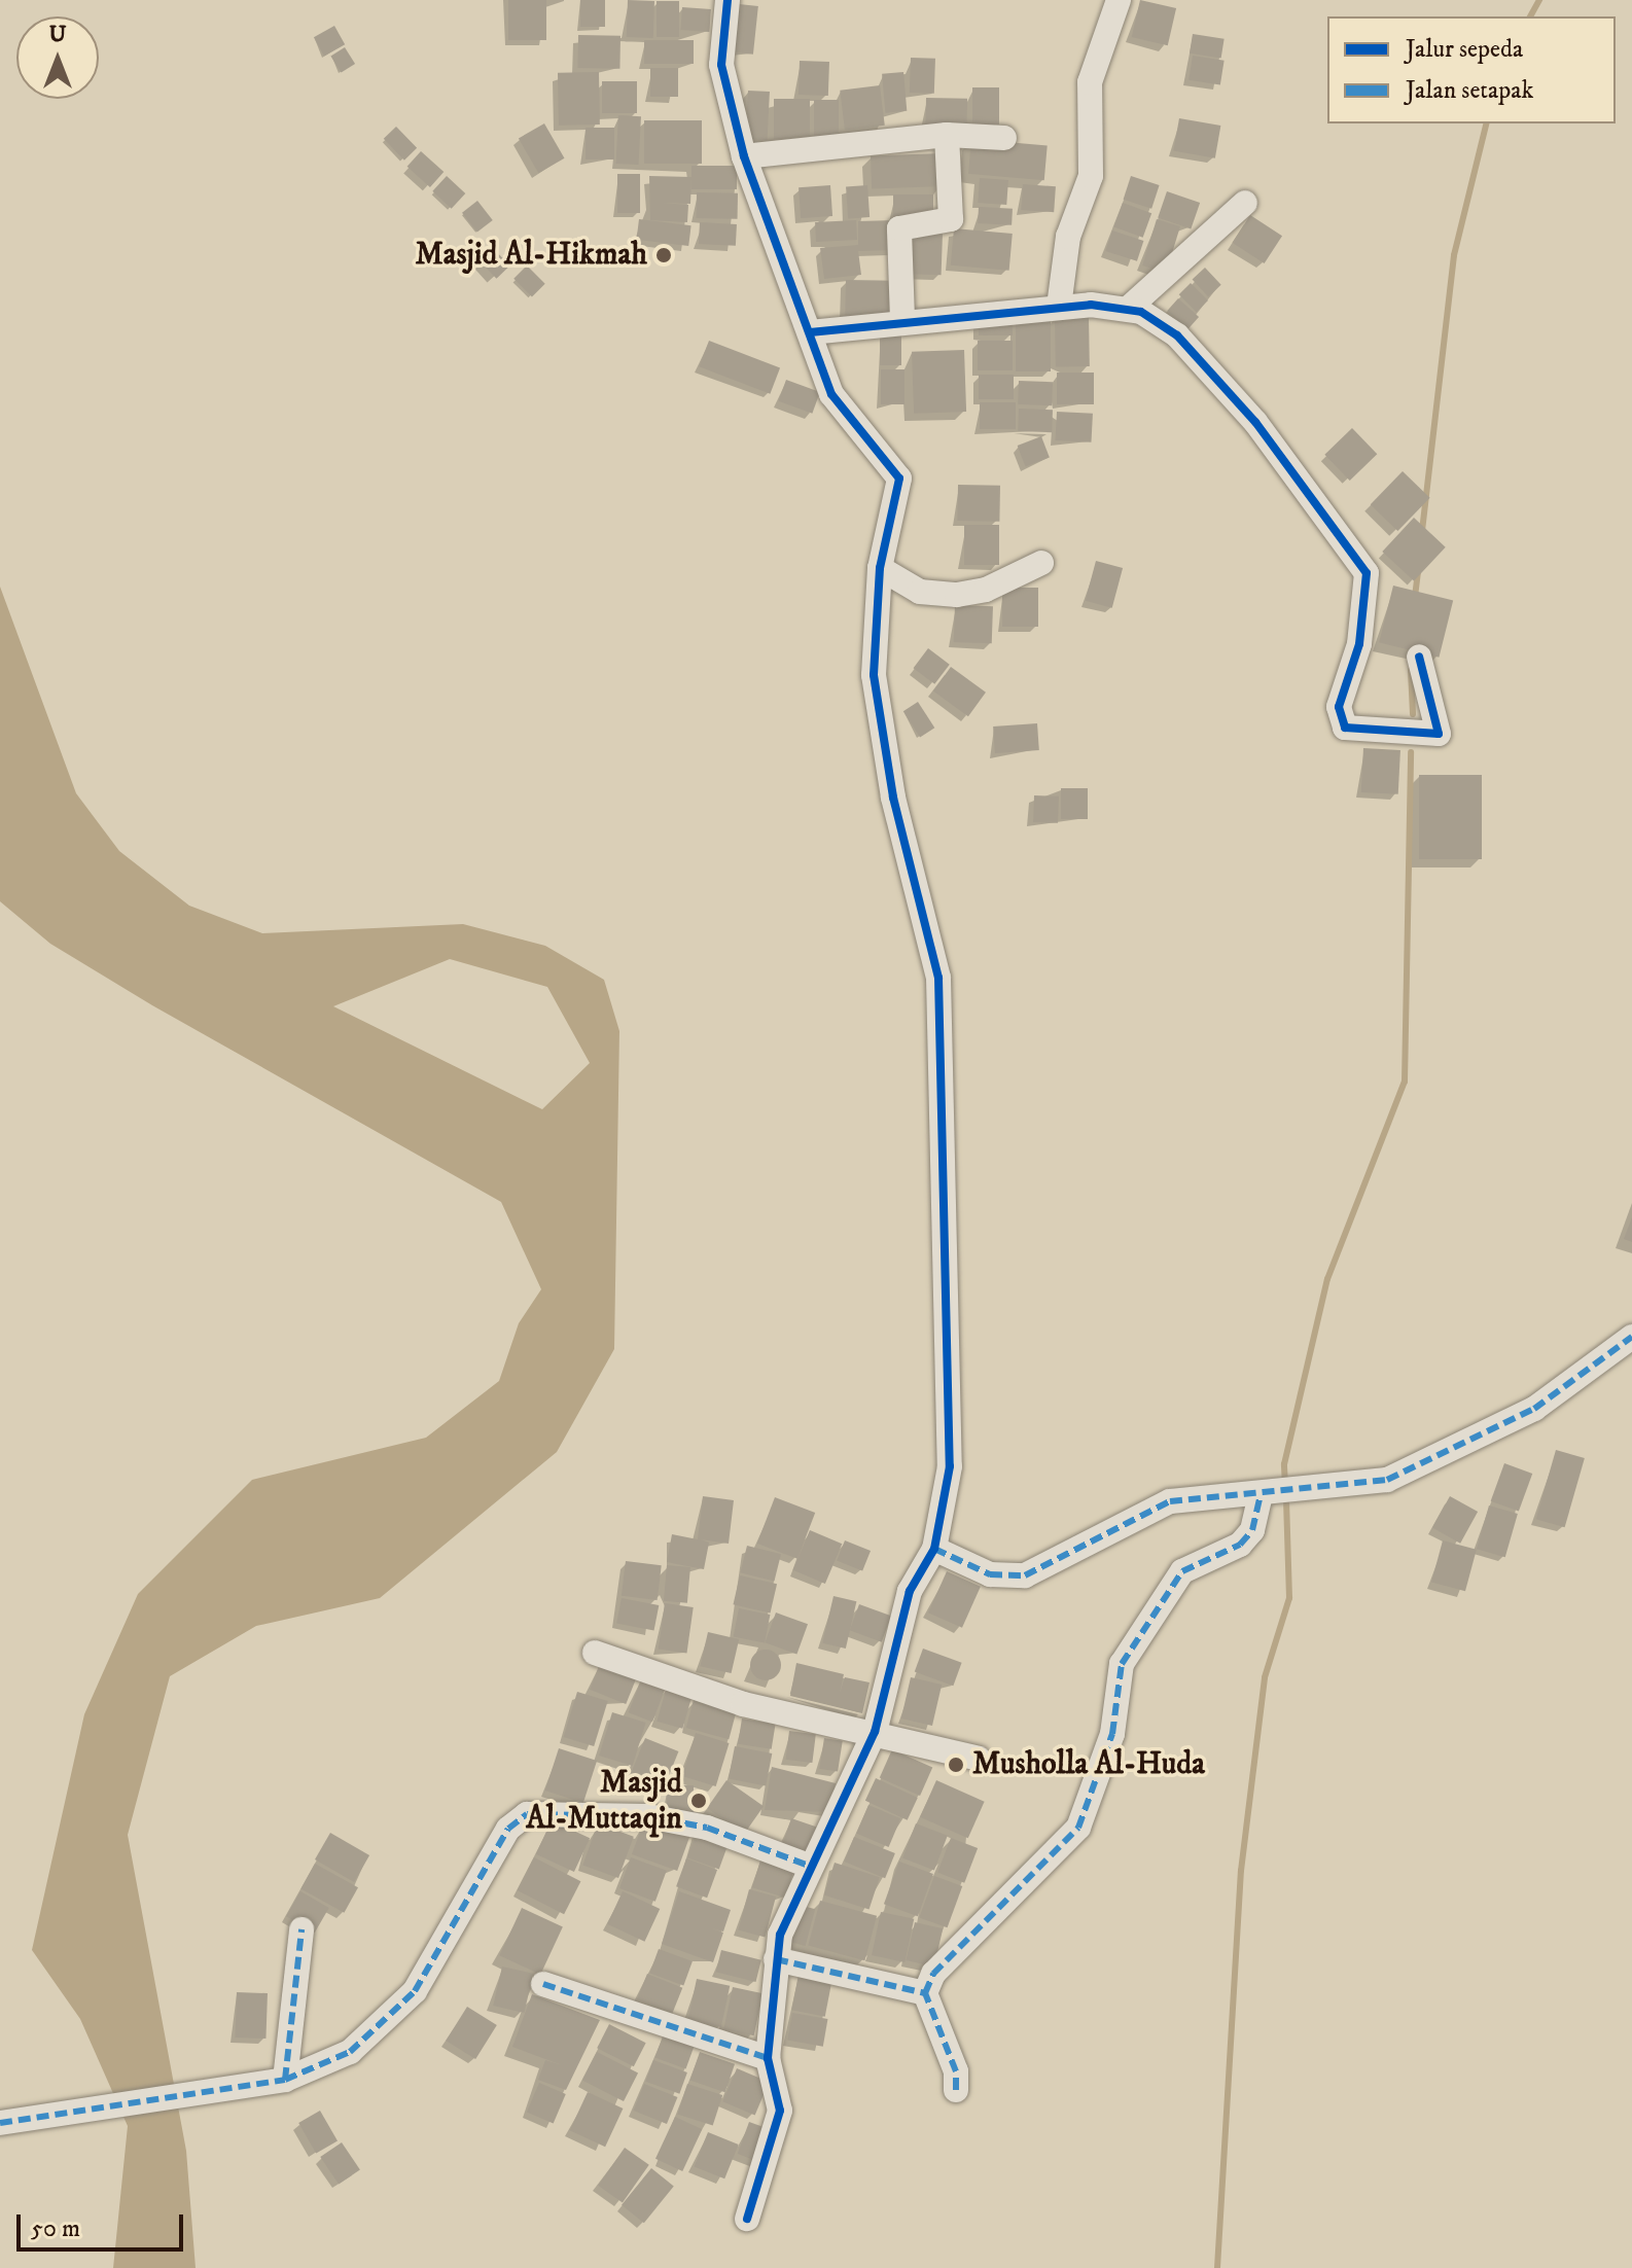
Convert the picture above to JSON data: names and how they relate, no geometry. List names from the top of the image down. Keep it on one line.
{"places":["Masjid Al-Hikmah","Musholla Al-Huda","Masjid Al-Muttaqin"],"legend":["Jalur sepeda","Jalan setapak"],"scale_bar":"50 m","north":"top"}
